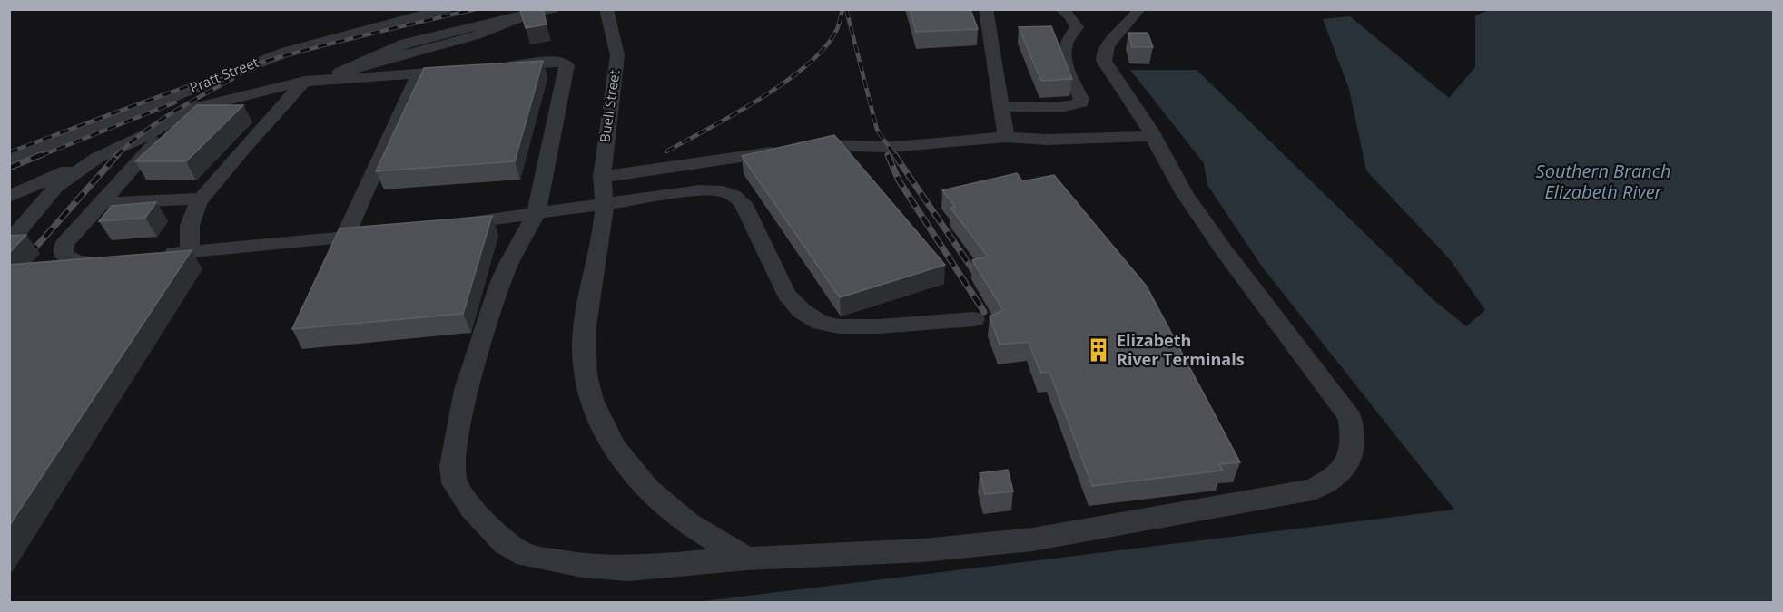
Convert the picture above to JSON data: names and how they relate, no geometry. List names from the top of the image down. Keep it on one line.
{"streets":{"street":["Pratt Street","Buell Street"]},"water":["Southern Branch Elizabeth River"],"places":{"building":["Elizabeth River Terminals"]}}
